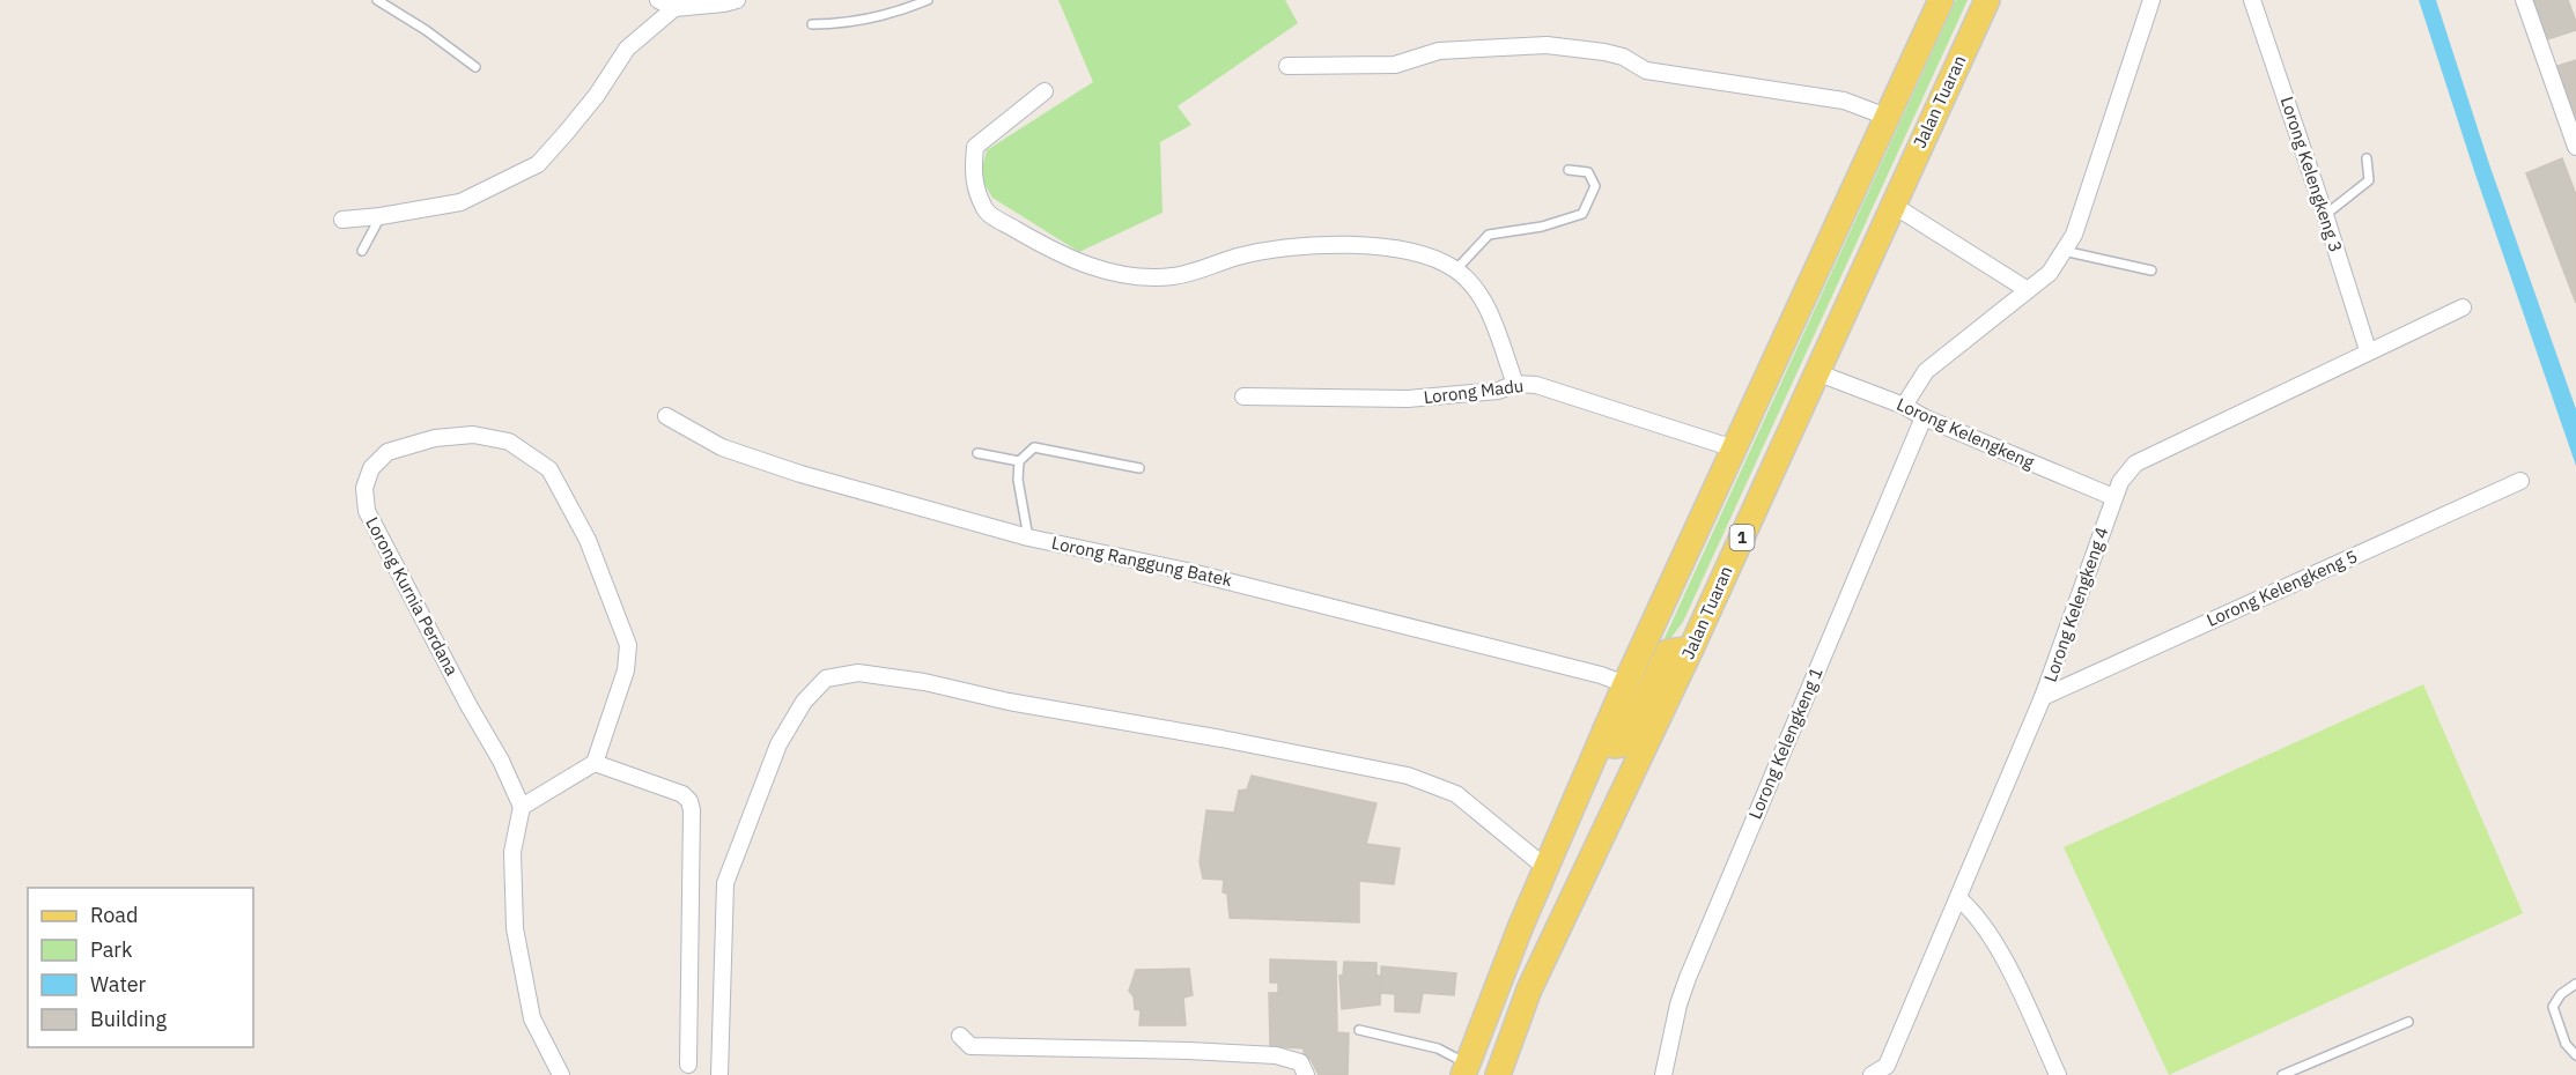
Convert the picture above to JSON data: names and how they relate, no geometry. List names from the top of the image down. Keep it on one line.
{"streets":{"main road":["Jalan Tuaran","1"],"street":["Lorong Kelengkeng 3","Lorong Madu","Lorong Kelengkeng","Lorong Ranggung Batek","Lorong Kelengkeng 5","Lorong Kurnia Perdana","Lorong Kelengkeng 4","Lorong Kelengkeng 1"]},"crossings":[["Jalan Tuaran","Lorong Kelengkeng"],["Lorong Kelengkeng 3","Lorong Kelengkeng 4"],["Lorong Kelengkeng","Lorong Kelengkeng 4"],["Lorong Kelengkeng","Lorong Kelengkeng 1"],["Lorong Kelengkeng 5","Lorong Kelengkeng 4"]],"legend":["Road","Park","Water","Building"]}
